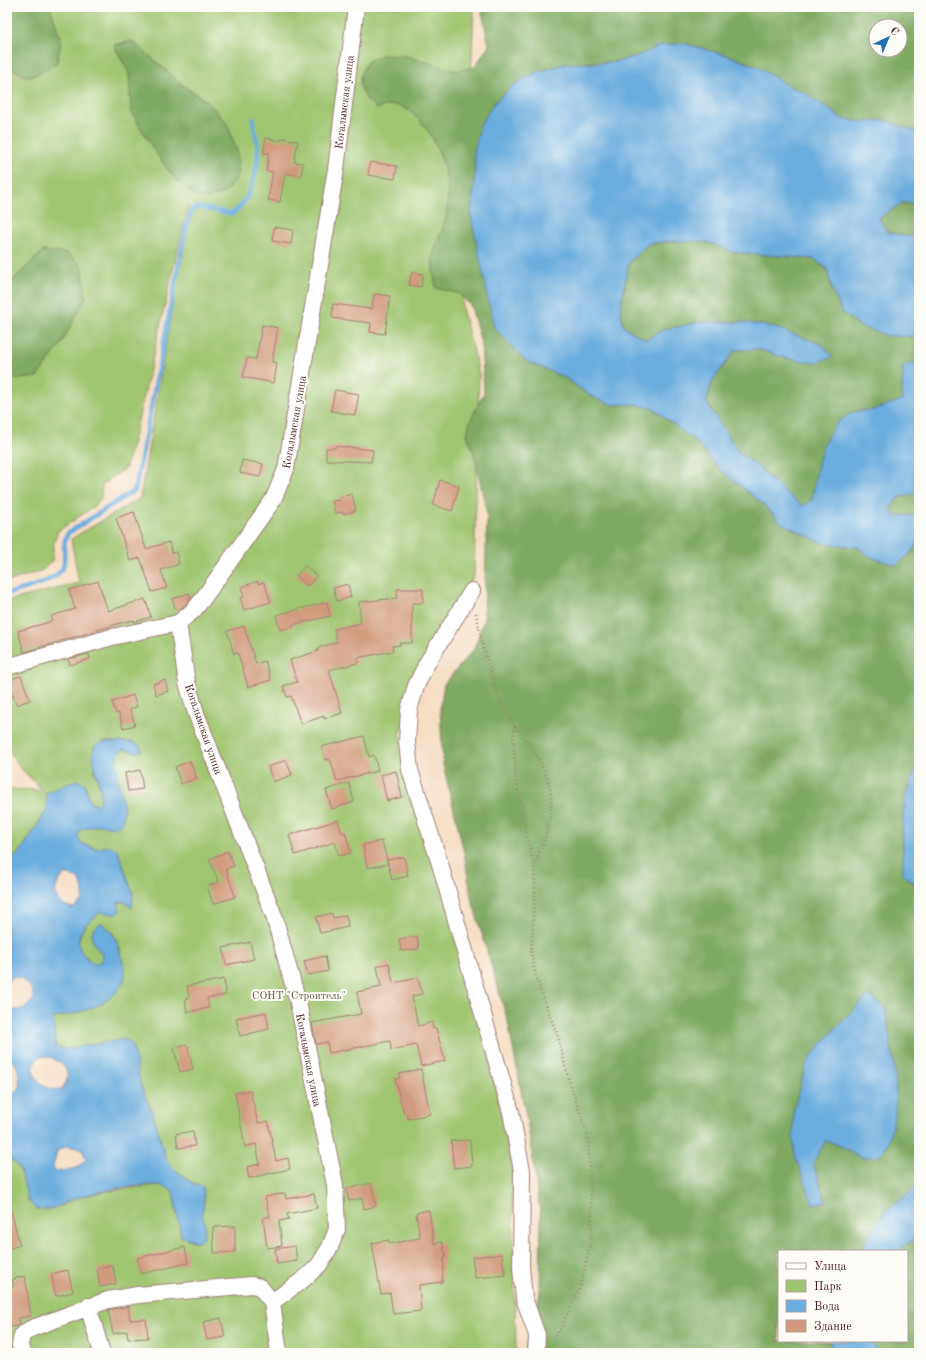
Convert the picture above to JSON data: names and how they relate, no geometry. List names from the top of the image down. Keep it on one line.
{"streets":{"street":["Когалымская улица"]},"parks":["СОНТ \"Строитель\""],"legend":["Улица","Парк","Вода","Здание"],"north":"top right"}
